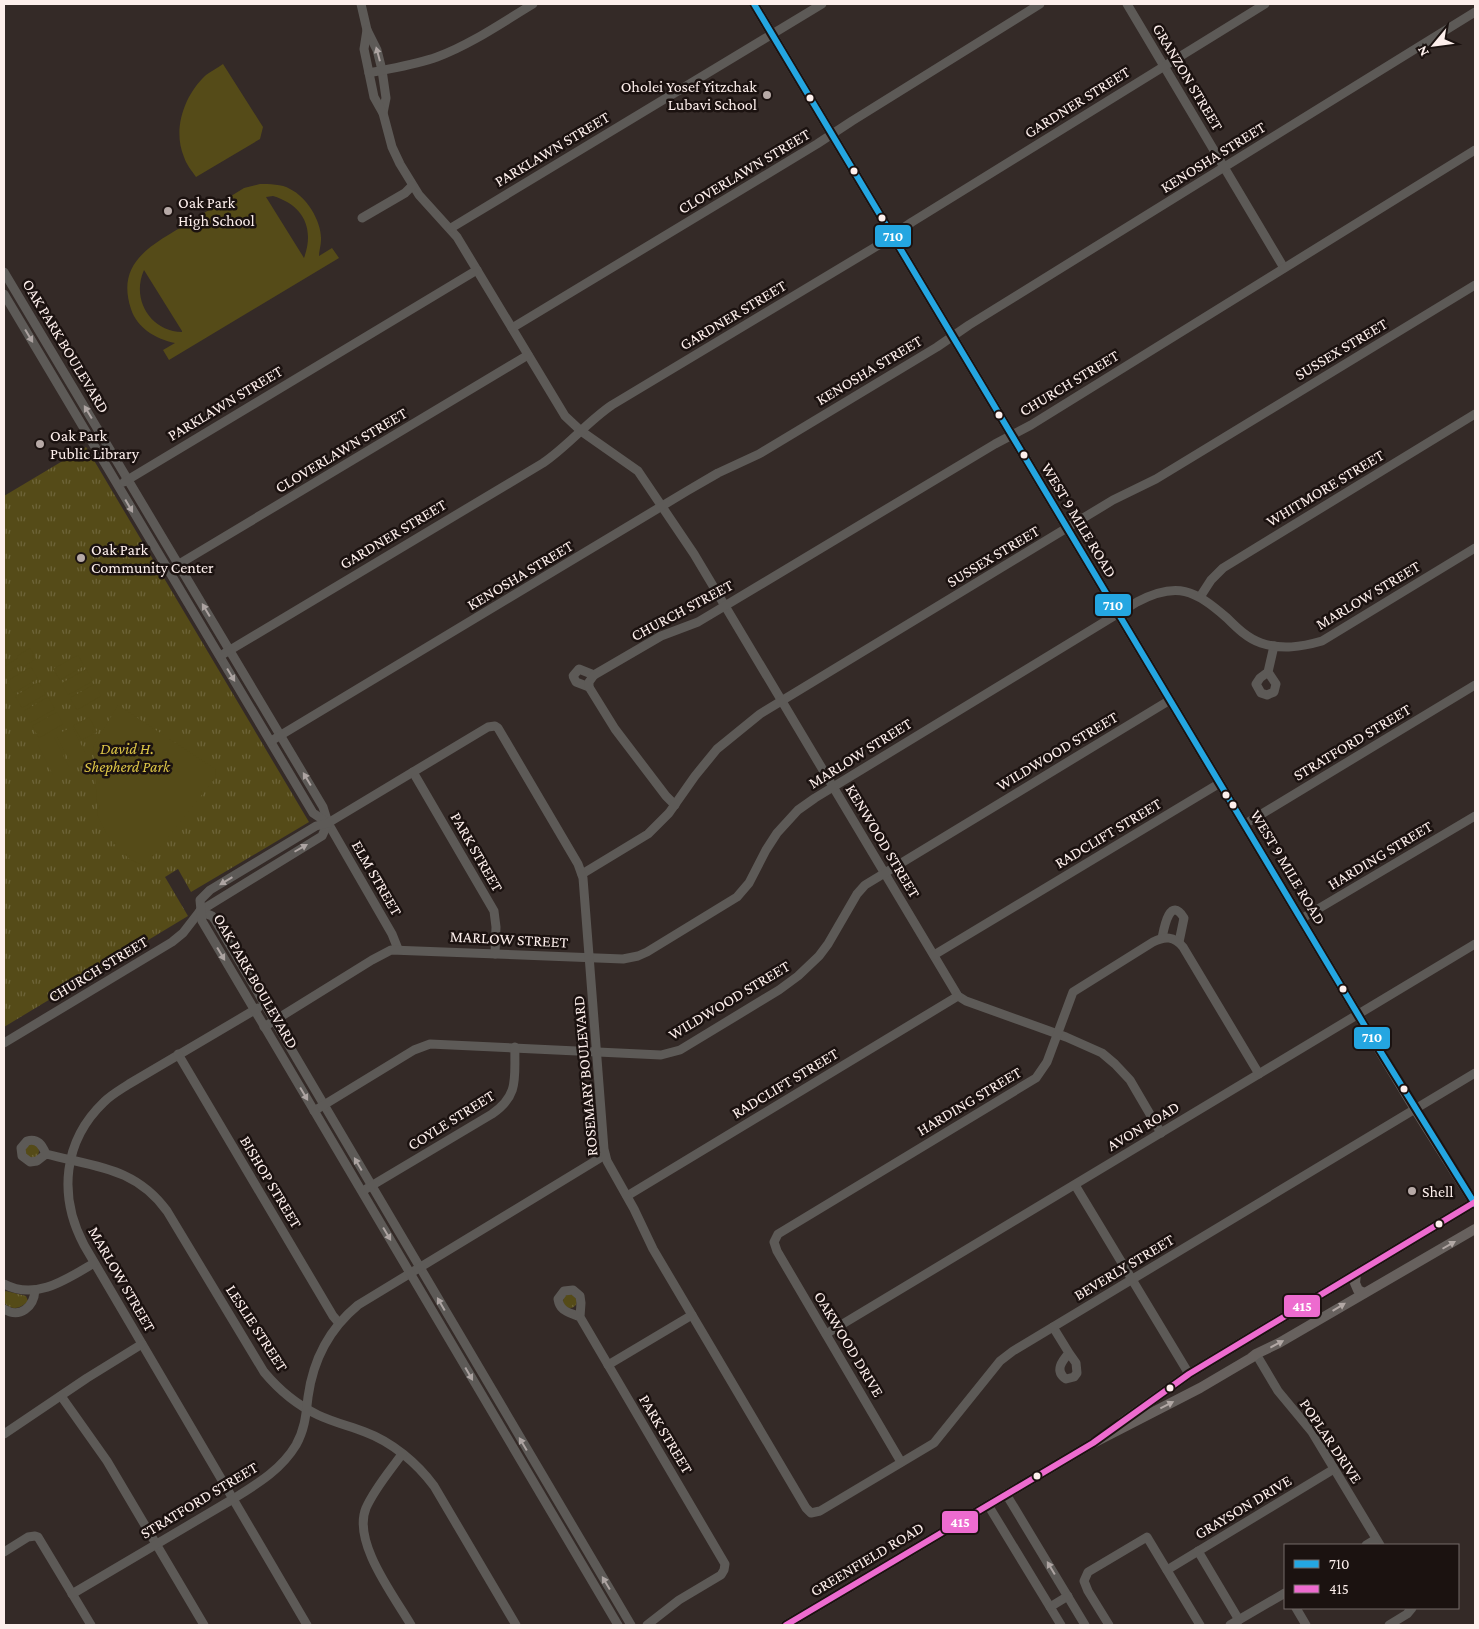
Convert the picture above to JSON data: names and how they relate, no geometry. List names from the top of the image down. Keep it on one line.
{"streets":{"main road":["WEST 9 MILE ROAD","GREENFIELD ROAD"],"street":["GRANZON STREET","GARDNER STREET","PARKLAWN STREET","KENOSHA STREET","CLOVERLAWN STREET","OAK PARK BOULEVARD","SUSSEX STREET","CHURCH STREET","WHITMORE STREET","MARLOW STREET","STRATFORD STREET","WILDWOOD STREET","RADCLIFT STREET","KENWOOD STREET","PARK STREET","HARDING STREET","ELM STREET","ROSEMARY BOULEVARD","COYLE STREET","AVON ROAD","BISHOP STREET","BEVERLY STREET","LESLIE STREET","OAKWOOD DRIVE","POPLAR DRIVE","GRAYSON DRIVE"]},"crossings":[["GRANZON STREET","GARDNER STREET"],["GRANZON STREET","KENOSHA STREET"],["GRANZON STREET","CHURCH STREET"],["GARDNER STREET","OAK PARK BOULEVARD"],["GARDNER STREET","WEST 9 MILE ROAD"],["GARDNER STREET","KENWOOD STREET"],["PARKLAWN STREET","OAK PARK BOULEVARD"],["PARKLAWN STREET","WEST 9 MILE ROAD"],["PARKLAWN STREET","KENWOOD STREET"],["KENOSHA STREET","OAK PARK BOULEVARD"],["KENOSHA STREET","WEST 9 MILE ROAD"],["KENOSHA STREET","KENWOOD STREET"],["CLOVERLAWN STREET","OAK PARK BOULEVARD"],["CLOVERLAWN STREET","WEST 9 MILE ROAD"],["CLOVERLAWN STREET","KENWOOD STREET"],["OAK PARK BOULEVARD","CHURCH STREET"],["OAK PARK BOULEVARD","MARLOW STREET"],["OAK PARK BOULEVARD","STRATFORD STREET"],["OAK PARK BOULEVARD","WILDWOOD STREET"],["OAK PARK BOULEVARD","ELM STREET"],["OAK PARK BOULEVARD","COYLE STREET"],["SUSSEX STREET","CHURCH STREET"],["SUSSEX STREET","WEST 9 MILE ROAD"],["SUSSEX STREET","KENWOOD STREET"],["SUSSEX STREET","ROSEMARY BOULEVARD"],["CHURCH STREET","WEST 9 MILE ROAD"],["CHURCH STREET","KENWOOD STREET"],["CHURCH STREET","PARK STREET"],["CHURCH STREET","ELM STREET"],["CHURCH STREET","ROSEMARY BOULEVARD"],["WHITMORE STREET","MARLOW STREET"],["WEST 9 MILE ROAD","MARLOW STREET"],["WEST 9 MILE ROAD","STRATFORD STREET"],["WEST 9 MILE ROAD","WILDWOOD STREET"],["WEST 9 MILE ROAD","RADCLIFT STREET"],["WEST 9 MILE ROAD","HARDING STREET"],["WEST 9 MILE ROAD","AVON ROAD"],["WEST 9 MILE ROAD","BEVERLY STREET"],["WEST 9 MILE ROAD","GREENFIELD ROAD"],["MARLOW STREET","STRATFORD STREET"],["MARLOW STREET","KENWOOD STREET"],["MARLOW STREET","PARK STREET"],["MARLOW STREET","ELM STREET"],["MARLOW STREET","ROSEMARY BOULEVARD"],["MARLOW STREET","BISHOP STREET"],["MARLOW STREET","LESLIE STREET"],["STRATFORD STREET","BISHOP STREET"],["STRATFORD STREET","LESLIE STREET"],["WILDWOOD STREET","KENWOOD STREET"],["WILDWOOD STREET","ROSEMARY BOULEVARD"],["WILDWOOD STREET","COYLE STREET"],["RADCLIFT STREET","KENWOOD STREET"],["RADCLIFT STREET","ROSEMARY BOULEVARD"],["HARDING STREET","OAKWOOD DRIVE"],["ROSEMARY BOULEVARD","BEVERLY STREET"],["AVON ROAD","OAKWOOD DRIVE"],["BEVERLY STREET","OAKWOOD DRIVE"],["POPLAR DRIVE","GRAYSON DRIVE"],["POPLAR DRIVE","GREENFIELD ROAD"]],"parks":["David H. Shepherd Park"],"places":["Oholei Yosef Yitzchak Lubavi School","Oak Park High School","Oak Park Public Library","Oak Park Community Center","Shell"],"lines":["transit line 710","transit line 415"],"legend":["710","415"],"north":"bottom left"}
